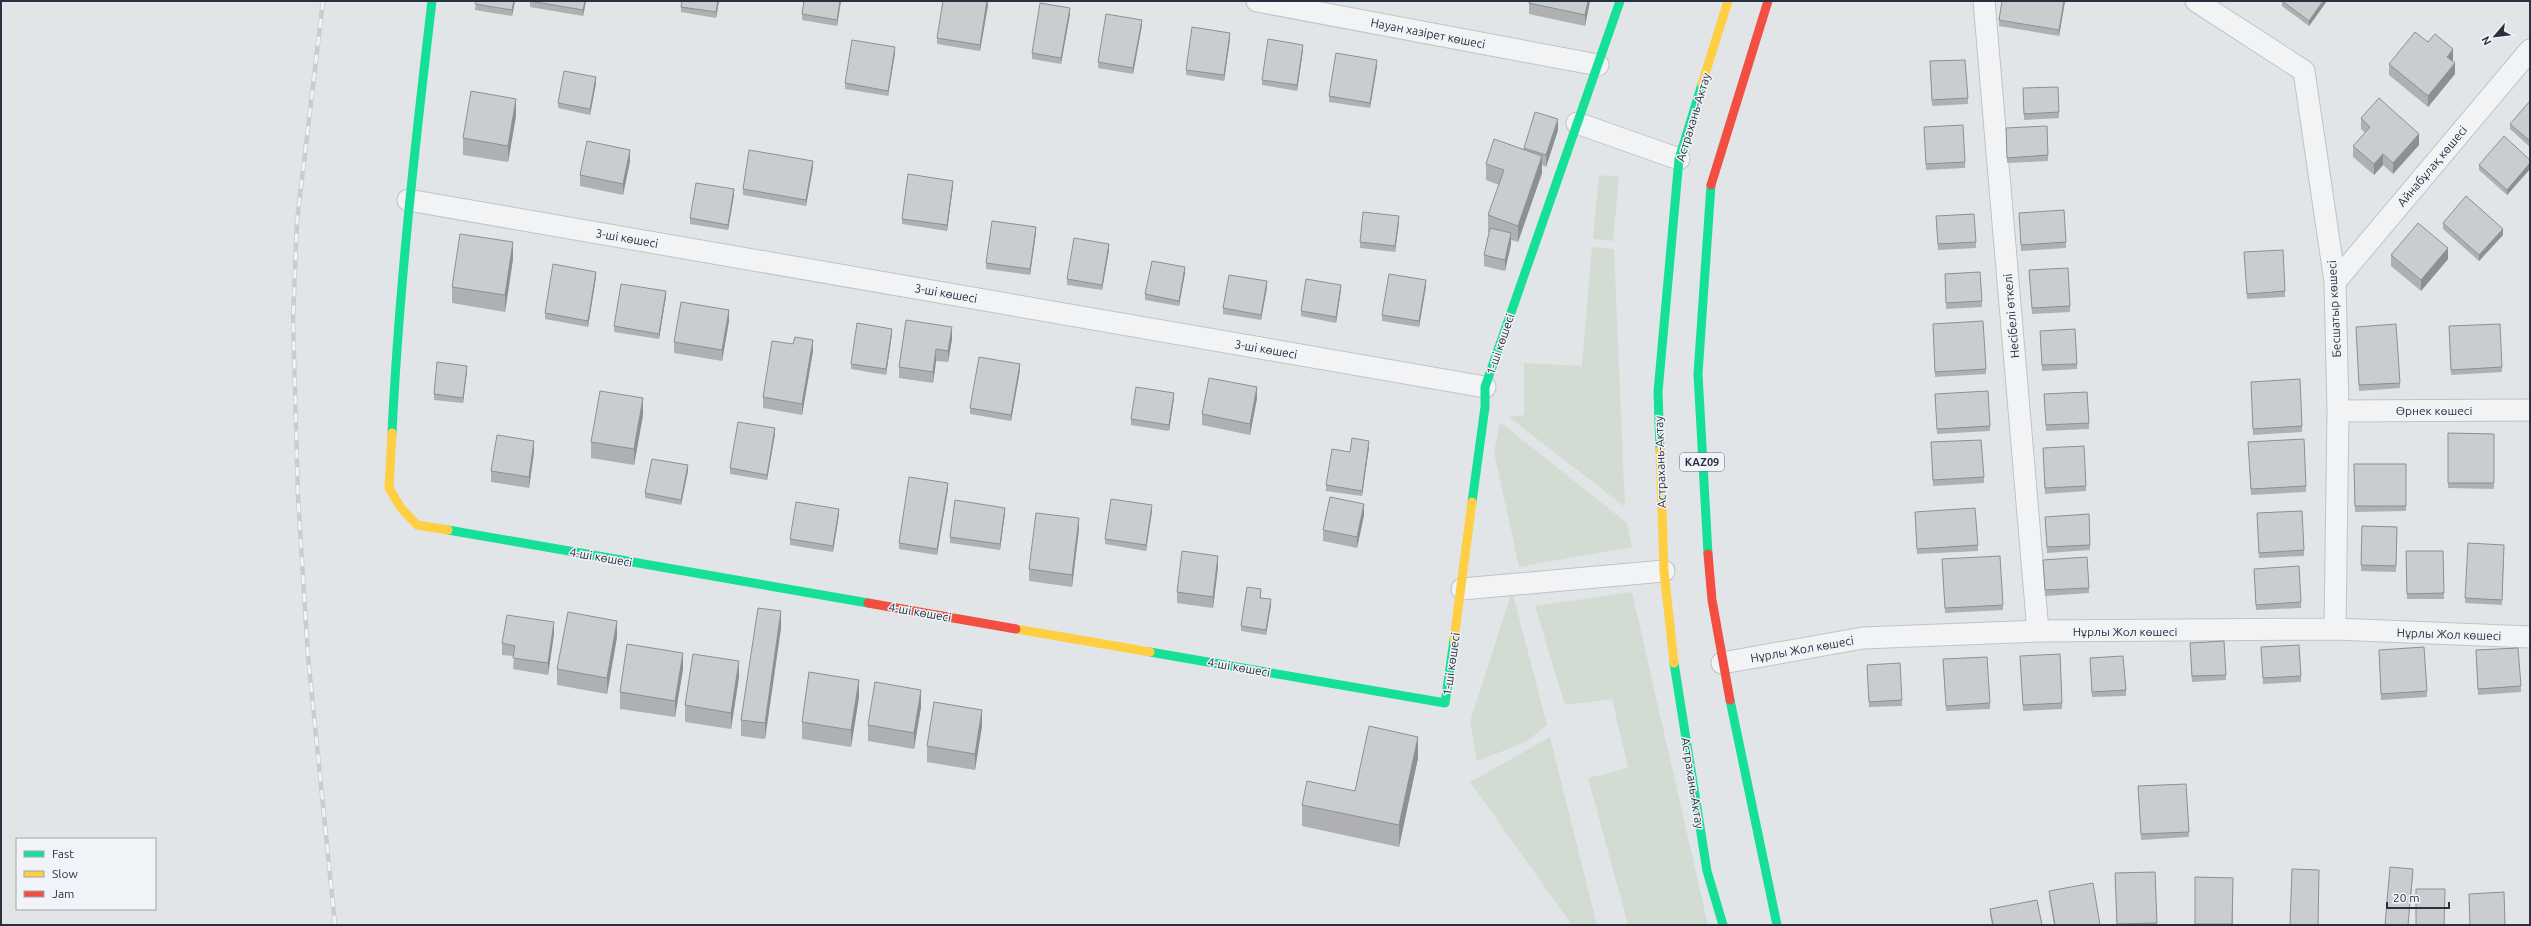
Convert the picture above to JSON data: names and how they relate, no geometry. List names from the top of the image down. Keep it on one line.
{"streets":{"main road":["Астрахань-Актау","1-шi көшесі","KAZ09","4-шi көшесі"],"street":["Науан хазірет көшесі","Айнабұлақ көшесі","3-шi көшесі","Бесшатыр көшесі","Несібелі өткелі","Өрнек көшесі","Нұрлы Жол көшесі"]},"crossings":[["Науан хазірет көшесі","1-шi көшесі"],["Айнабұлақ көшесі","Бесшатыр көшесі"],["3-шi көшесі","1-шi көшесі"],["3-шi көшесі","4-шi көшесі"],["Бесшатыр көшесі","Өрнек көшесі"],["Бесшатыр көшесі","Нұрлы Жол көшесі"],["Несібелі өткелі","Нұрлы Жол көшесі"],["1-шi көшесі","4-шi көшесі"],["KAZ09","Нұрлы Жол көшесі"]],"legend":["Fast","Slow","Jam"],"scale_bar":"20 m","north":"bottom left"}
